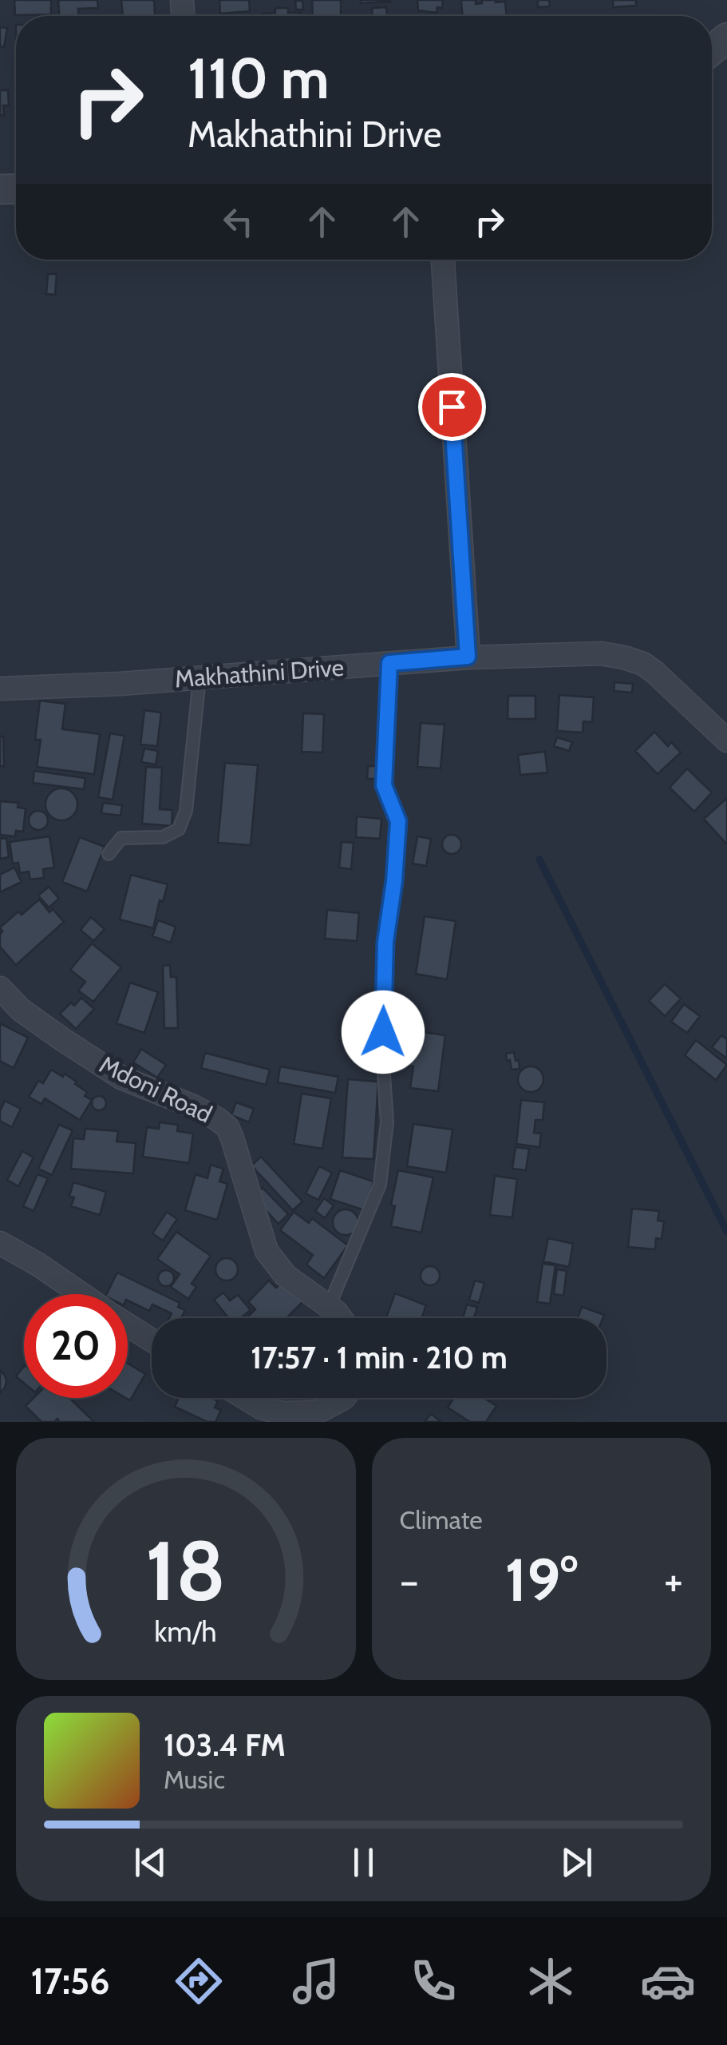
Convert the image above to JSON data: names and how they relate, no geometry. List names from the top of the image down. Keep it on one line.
{"streets":{"street":["Makhathini Drive","Mdoni Road"]},"page":{"turn":["110 m","Makhathini Drive"],"limit":"20","trip":"17:57 · 1 min · 210 m","tile":"Climate","heat":["−","19°","+"],"song":["103.4 FM","Music"],"tabs":"17:56","gauge":["18","km/h"]}}
